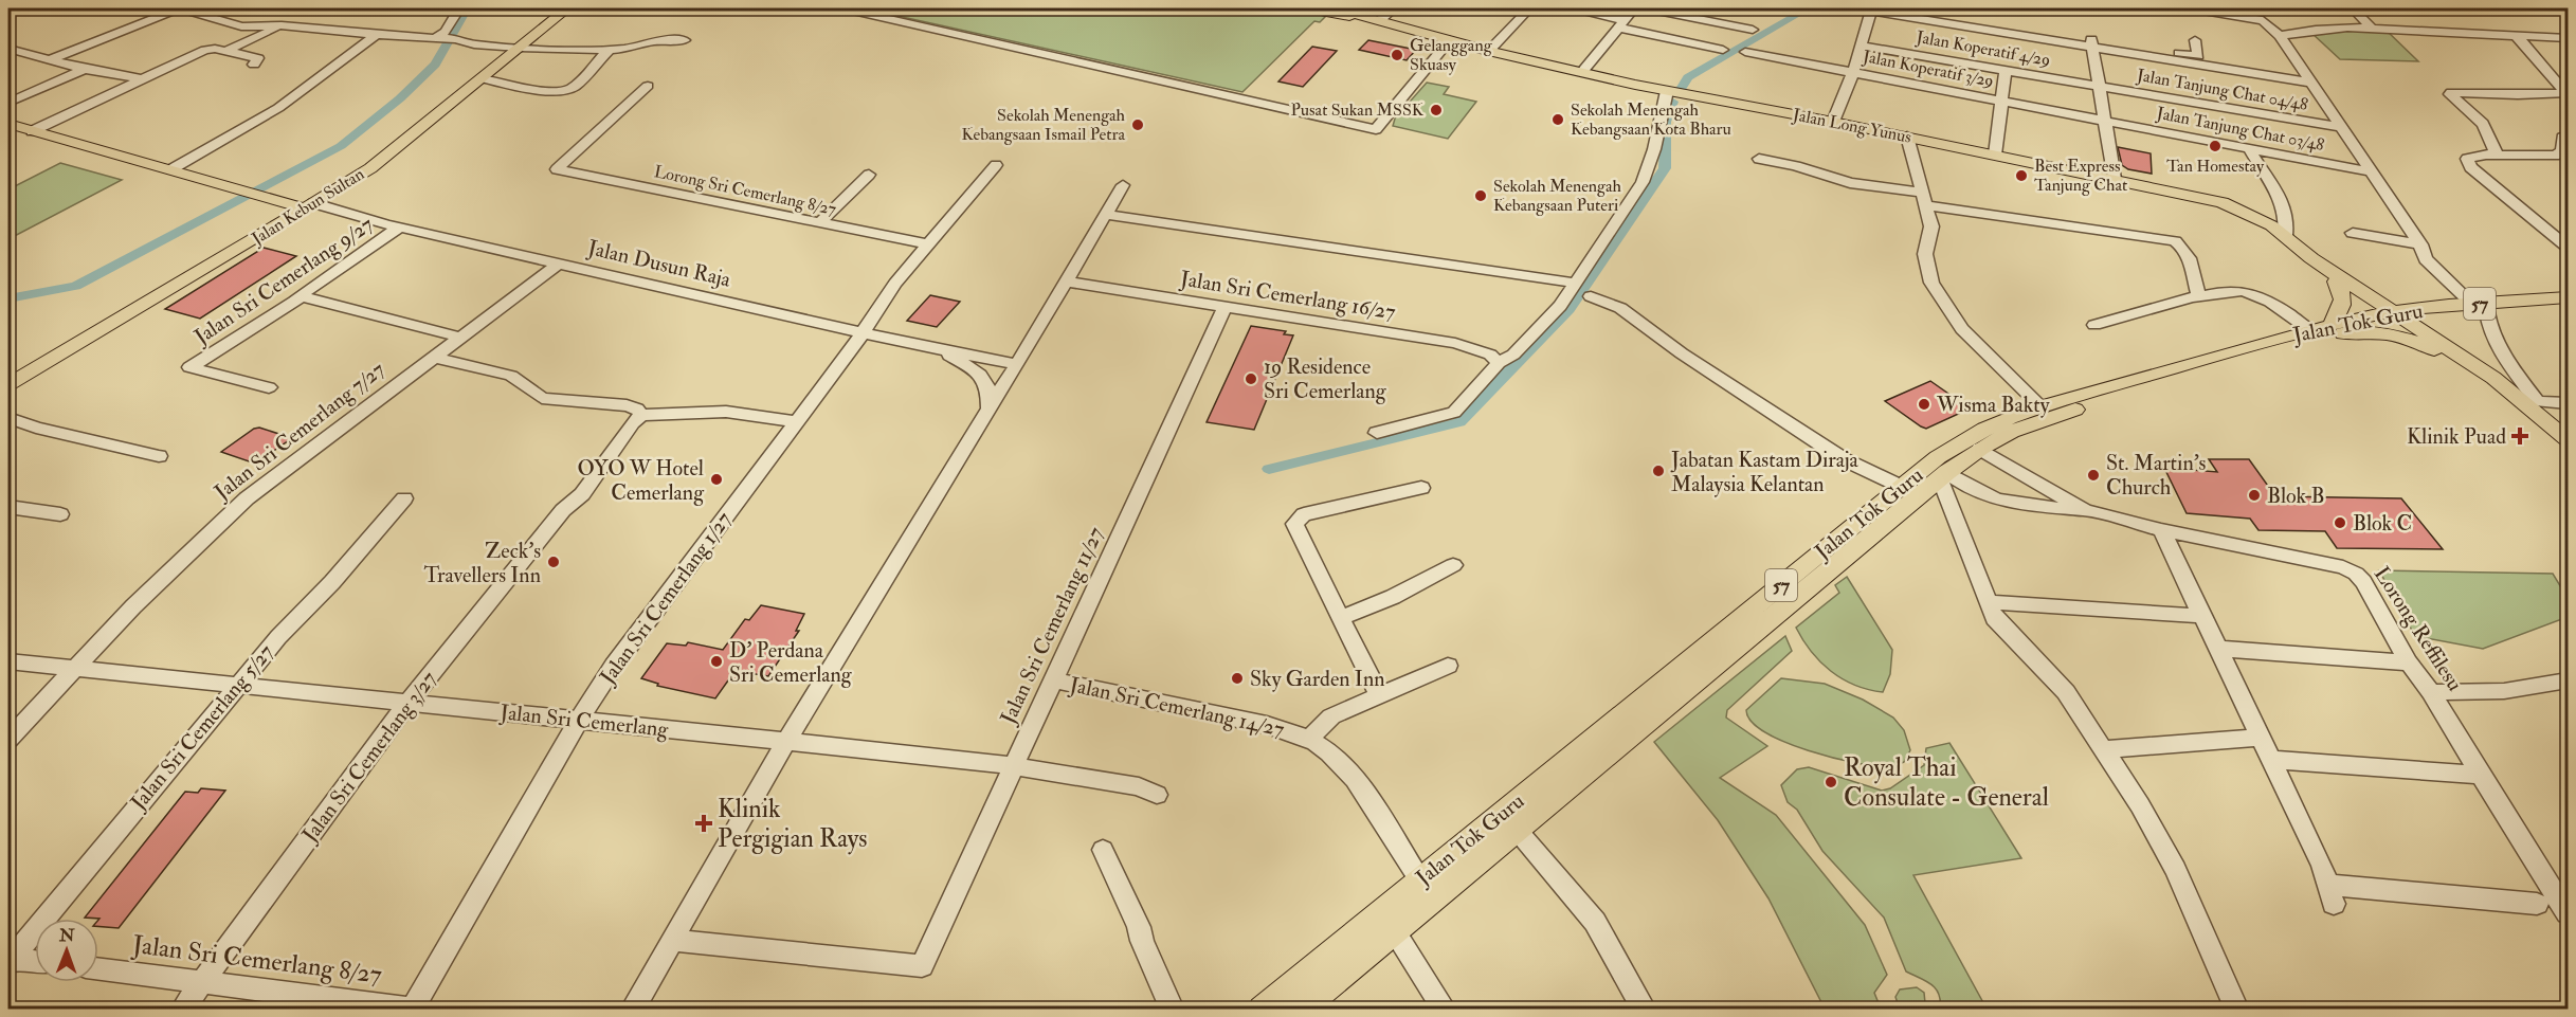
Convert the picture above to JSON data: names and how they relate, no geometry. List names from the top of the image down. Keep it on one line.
{"streets":{"main road":["Jalan Long Yunus","Jalan Kebun Sultan","57","Jalan Tok Guru"],"street":["Jalan Koperatif 4/29","Jalan Koperatif 3/29","Jalan Tanjung Chat 04/48","Jalan Tanjung Chat 03/48","Lorong Sri Cemerlang 8/27","Jalan Dusun Raja","Jalan Sri Cemerlang 9/27","Jalan Sri Cemerlang 16/27","Jalan Sri Cemerlang 7/27","Jalan Sri Cemerlang 1/27","Jalan Sri Cemerlang 11/27","Lorong Reffilesu","Jalan Sri Cemerlang 14/27","Jalan Sri Cemerlang","Jalan Sri Cemerlang 5/27","Jalan Sri Cemerlang 3/27","Jalan Sri Cemerlang 8/27"]},"crossings":[["Jalan Koperatif 4/29","Jalan Koperatif 3/29"],["Jalan Koperatif 4/29","Jalan Tanjung Chat 04/48"],["Jalan Koperatif 3/29","Jalan Tanjung Chat 03/48"],["Jalan Long Yunus","Jalan Tok Guru"],["Lorong Sri Cemerlang 8/27","Jalan Sri Cemerlang 1/27"],["Jalan Kebun Sultan","Jalan Dusun Raja"],["Jalan Dusun Raja","Jalan Sri Cemerlang 9/27"],["Jalan Dusun Raja","Jalan Sri Cemerlang 7/27"],["Jalan Dusun Raja","Jalan Sri Cemerlang 1/27"],["Jalan Sri Cemerlang 16/27","Jalan Sri Cemerlang 11/27"],["Jalan Tok Guru","Lorong Reffilesu"],["Jalan Tok Guru","Jalan Sri Cemerlang 14/27"],["Jalan Sri Cemerlang 7/27","Jalan Sri Cemerlang"],["Jalan Sri Cemerlang 1/27","Jalan Sri Cemerlang"],["Jalan Sri Cemerlang 1/27","Jalan Sri Cemerlang 8/27"],["Jalan Sri Cemerlang 11/27","Jalan Sri Cemerlang 14/27"],["Jalan Sri Cemerlang 11/27","Jalan Sri Cemerlang"],["Jalan Sri Cemerlang","Jalan Sri Cemerlang 5/27"],["Jalan Sri Cemerlang","Jalan Sri Cemerlang 3/27"],["Jalan Sri Cemerlang 3/27","Jalan Sri Cemerlang 8/27"]],"places":{"other":["Gelanggang Skuasy","Pusat Sukan MSSK","Sekolah Menengah Kebangsaan Kota Bharu","Sekolah Menengah Kebangsaan Ismail Petra","Tan Homestay","Best Express Tanjung Chat","Sekolah Menengah Kebangsaan Puteri","19 Residence Sri Cemerlang","Wisma Bakty","Jabatan Kastam Diraja Malaysia Kelantan","St. Martin's Church","OYO W Hotel Cemerlang","Blok B","Blok C","Zeck's Travellers Inn","D' Perdana Sri Cemerlang","Sky Garden Inn","Royal Thai Consulate - General"],"health":["Klinik Puad","Klinik Pergigian Rays"]},"north":"top"}
